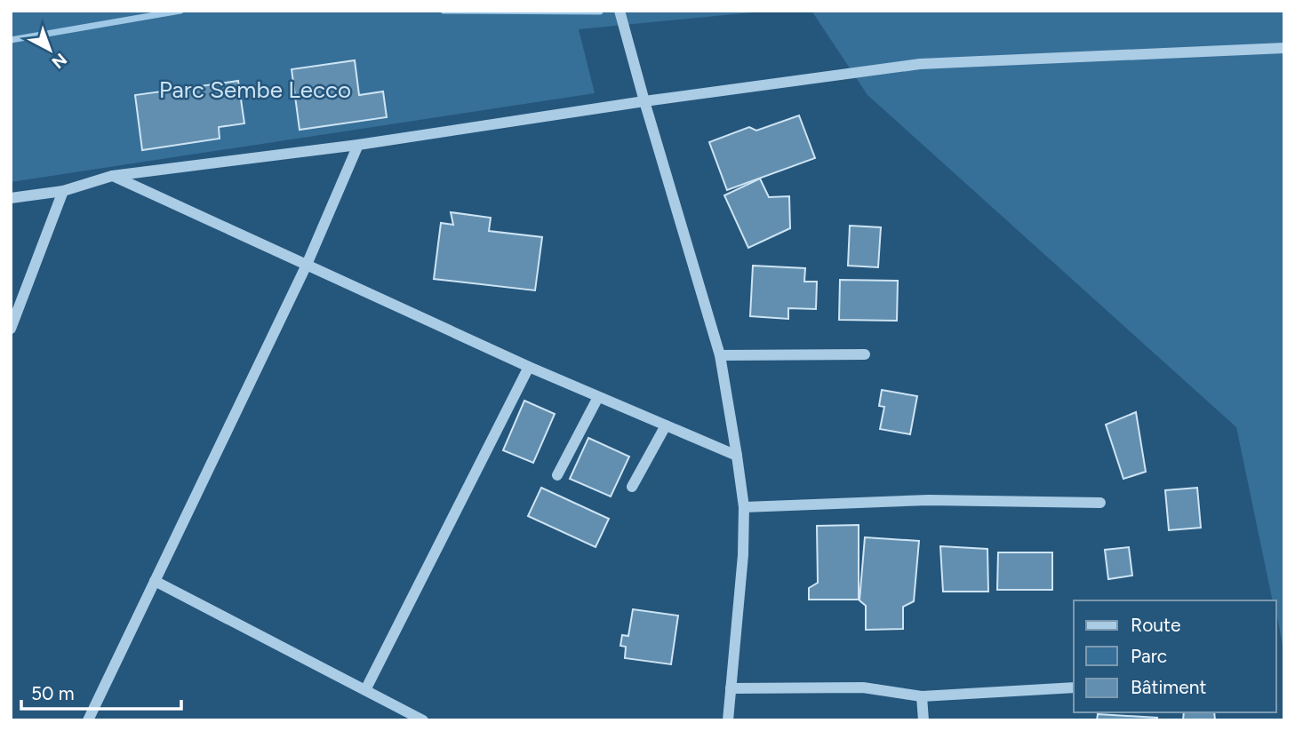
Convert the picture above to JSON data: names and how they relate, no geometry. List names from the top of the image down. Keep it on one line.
{"parks":["Parc Sembe Lecco"],"legend":["Route","Parc","Bâtiment"],"scale_bar":"50 m","north":"bottom right"}
